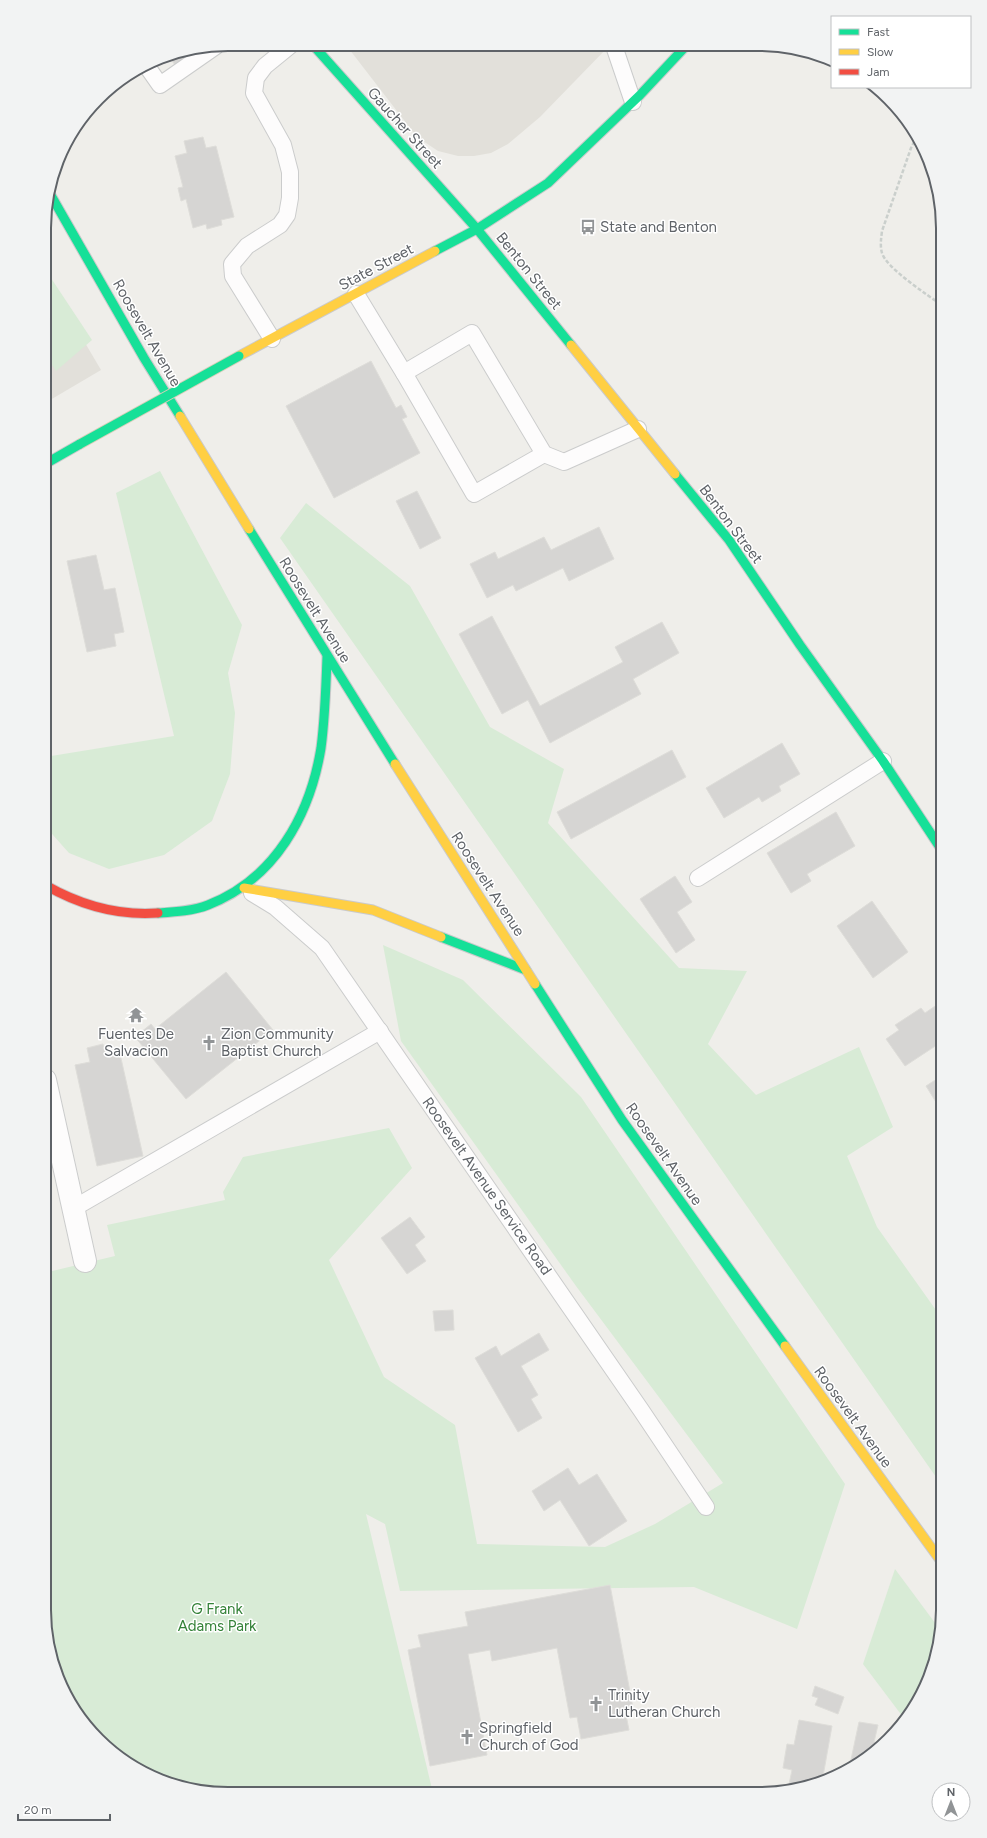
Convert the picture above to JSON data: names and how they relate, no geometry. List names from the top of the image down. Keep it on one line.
{"streets":{"main road":["Gaucher Street","State Street","Benton Street","Roosevelt Avenue"],"lane":["Roosevelt Avenue Service Road"]},"crossings":[["Gaucher Street","State Street"],["Gaucher Street","Benton Street"],["State Street","Benton Street"]],"parks":["G Frank Adams Park"],"places":{"bus stop":["State and Benton"],"temple":["Fuentes De Salvacion"],"church":["Zion Community Baptist Church","Trinity Lutheran Church","Springfield Church of God"]},"legend":["Fast","Slow","Jam"],"scale_bar":"20 m","north":"top"}
